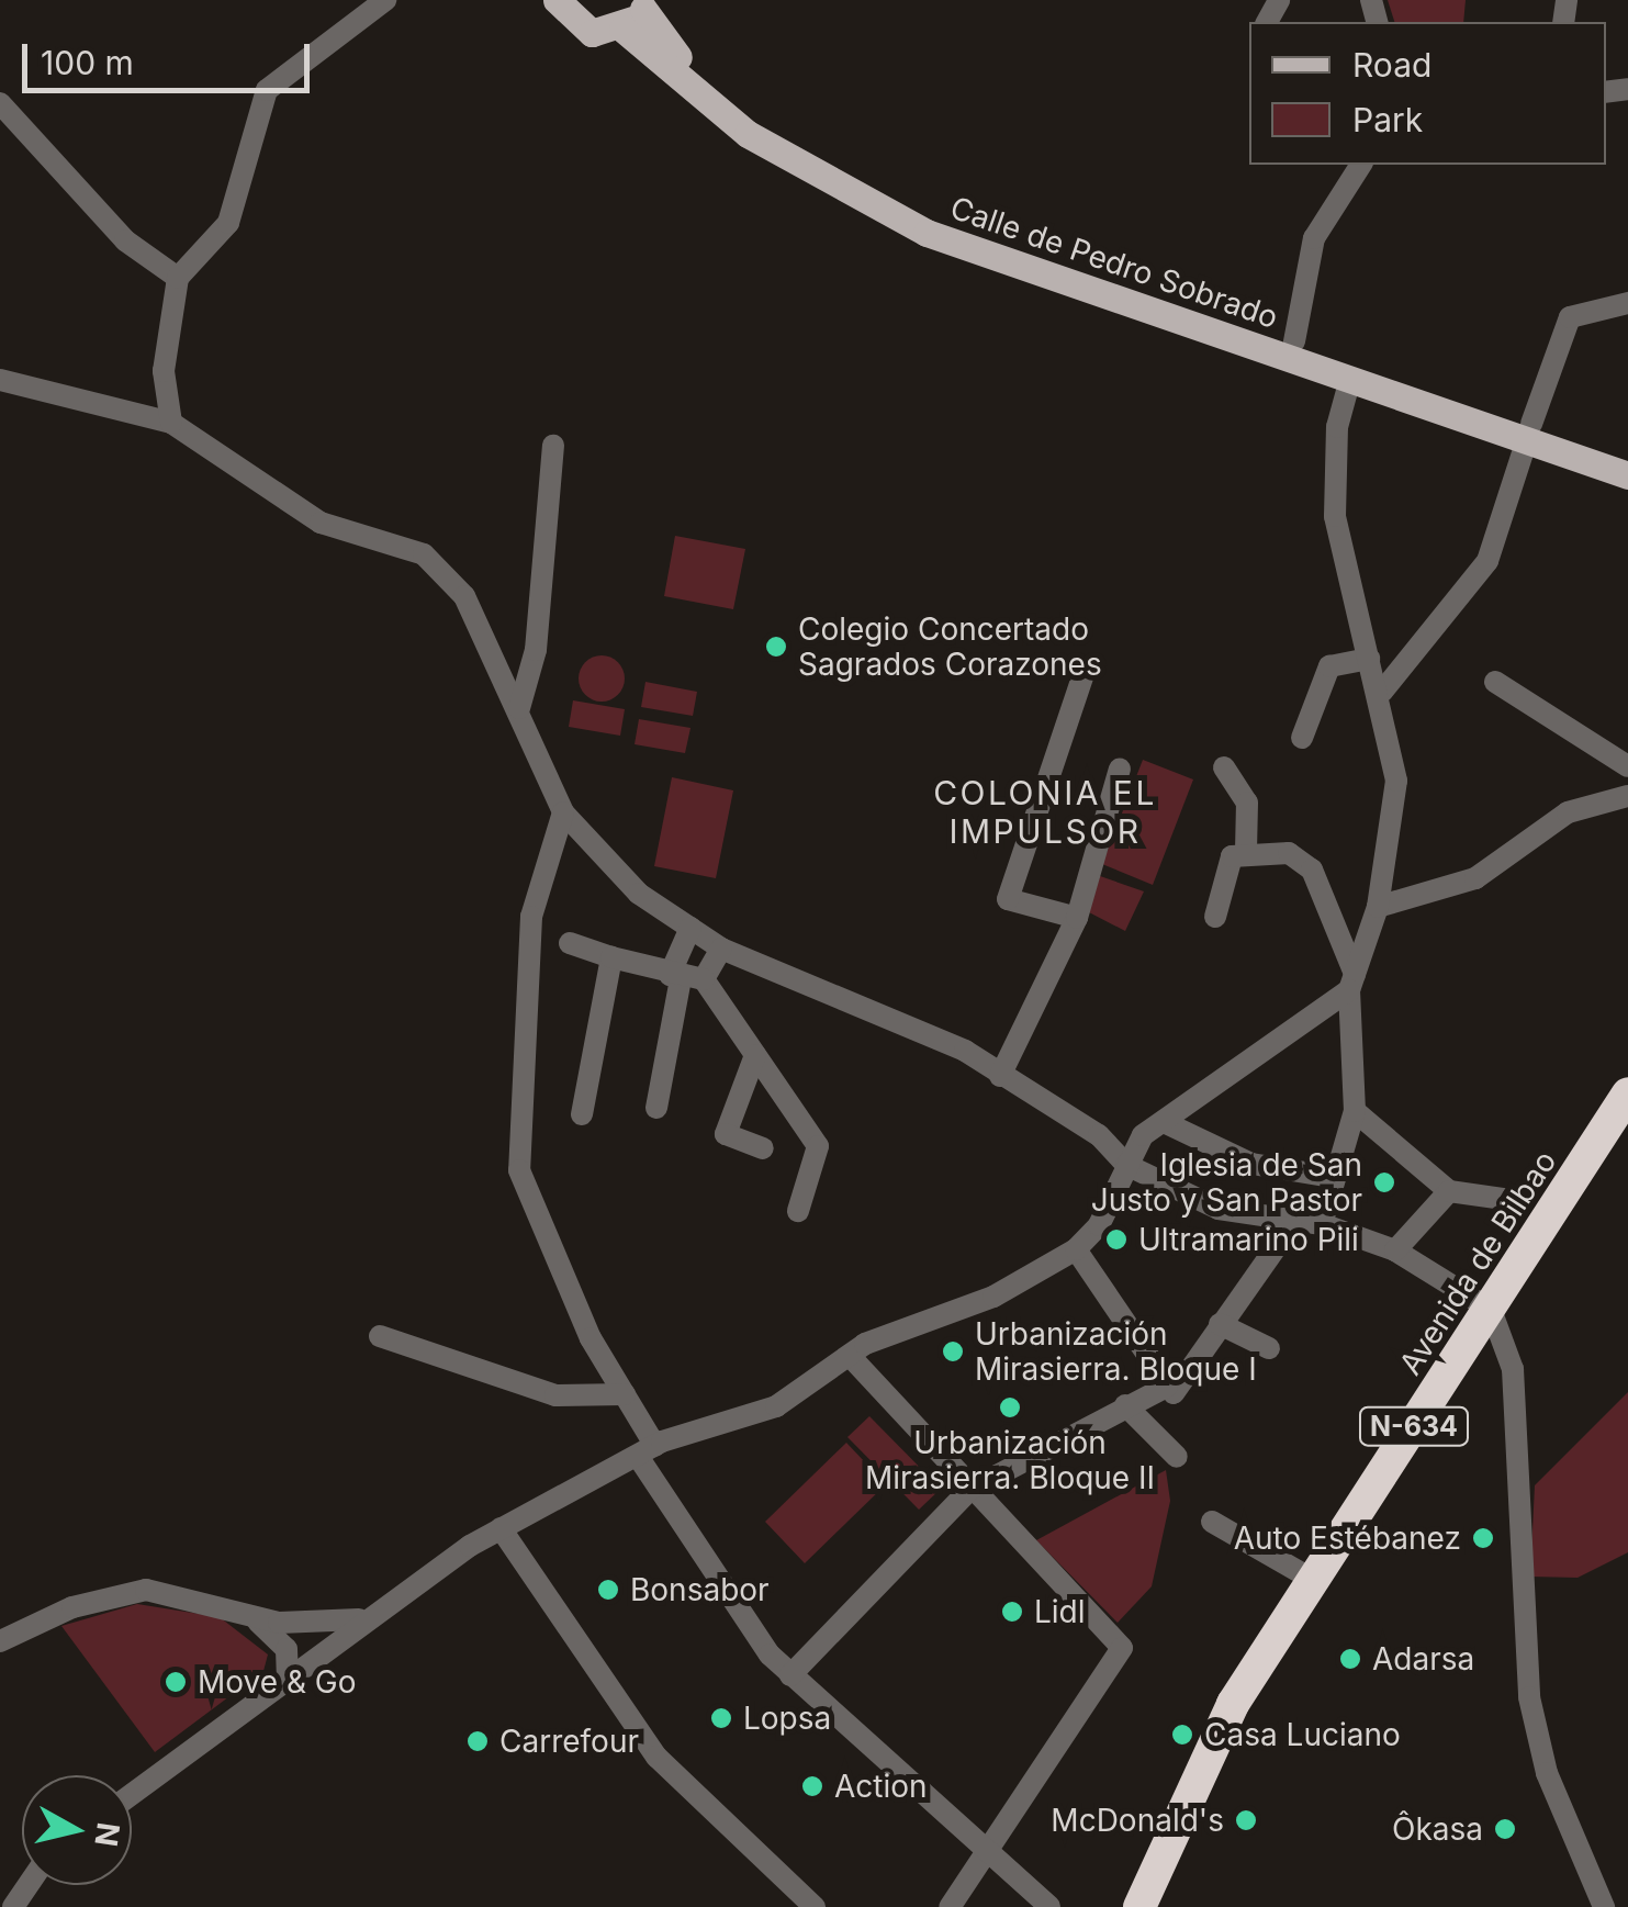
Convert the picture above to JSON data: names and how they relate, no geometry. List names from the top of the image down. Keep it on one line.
{"streets":{"highway":["Avenida de Bilbao","N-634"],"main road":["Calle de Pedro Sobrado"]},"districts":["COLONIA EL IMPULSOR"],"places":["Colegio Concertado Sagrados Corazones","Iglesia de San Justo y San Pastor","Ultramarino Pili","Urbanización Mirasierra. Bloque I","Urbanización Mirasierra. Bloque II","Auto Estébanez","Bonsabor","Lidl","Adarsa","Move & Go","Lopsa","Casa Luciano","Carrefour","Action","McDonald's","Ôkasa"],"legend":["Road","Park"],"scale_bar":"100 m","north":"right"}
